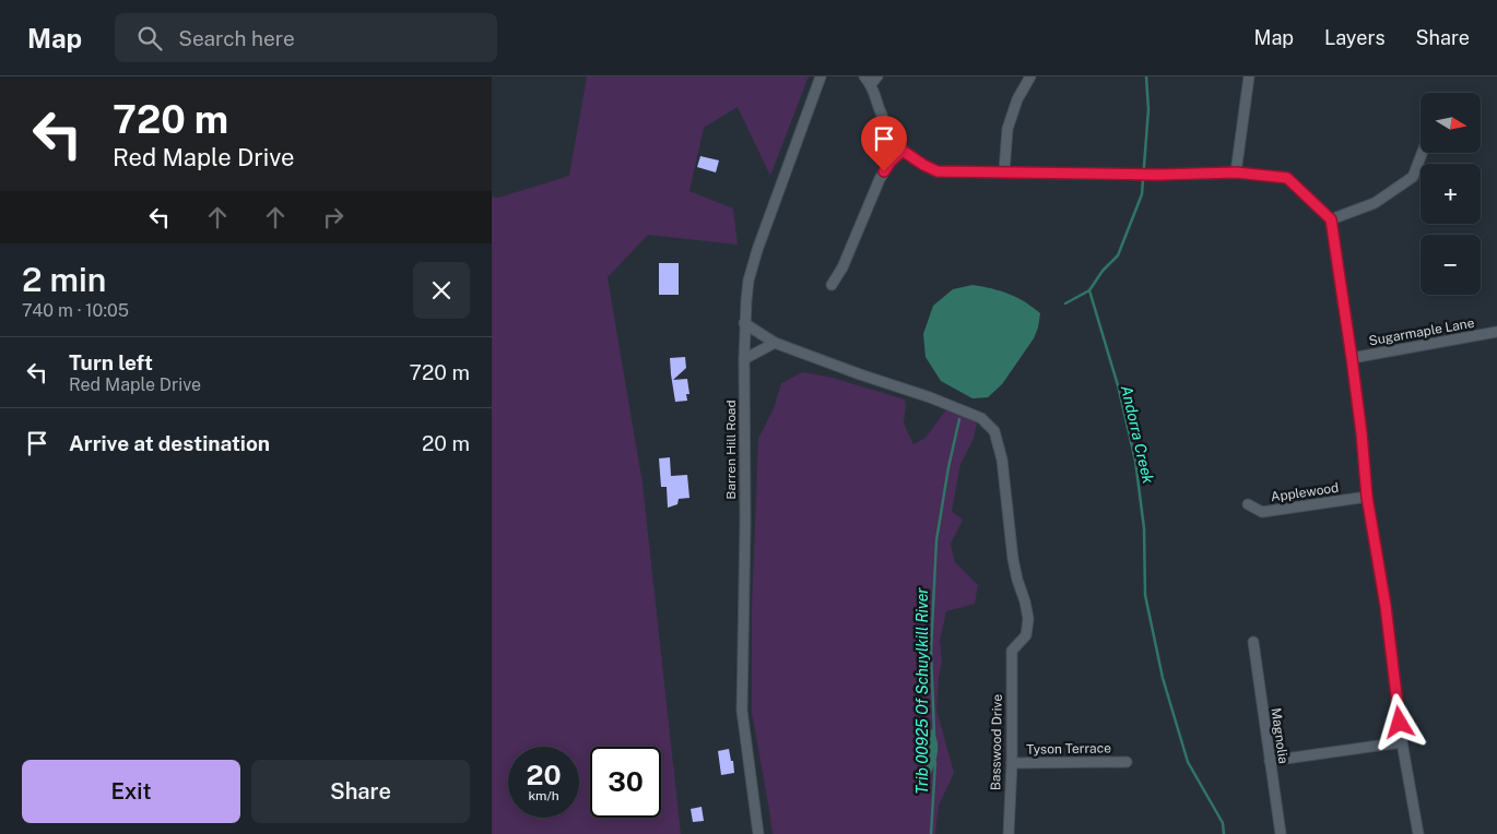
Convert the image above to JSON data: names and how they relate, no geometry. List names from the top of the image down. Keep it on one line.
{"streets":{"street":["Sugarmaple Lane","Barren Hill Road","Applewood","Magnolia","Basswood Drive","Tyson Terrace"]},"crossings":[["Basswood Drive","Tyson Terrace"]],"water":["Andorra Creek","Trib 00925 Of Schuylkill River"],"north":"right","page":{"header":"Map","search":"Search here","nav":["Map","Layers","Share"],"turn":["720 m","Red Maple Drive"],"map_buttons":["+","−"],"heading":["2 min","740 m · 10:05"],"list":[{"name":"Turn left","note":"Red Maple Drive","value":"720 m"},{"name":"Arrive at destination","value":"20 m"}],"speed":"20 km/h","limit":"30","buttons":["Exit","Share"]}}
